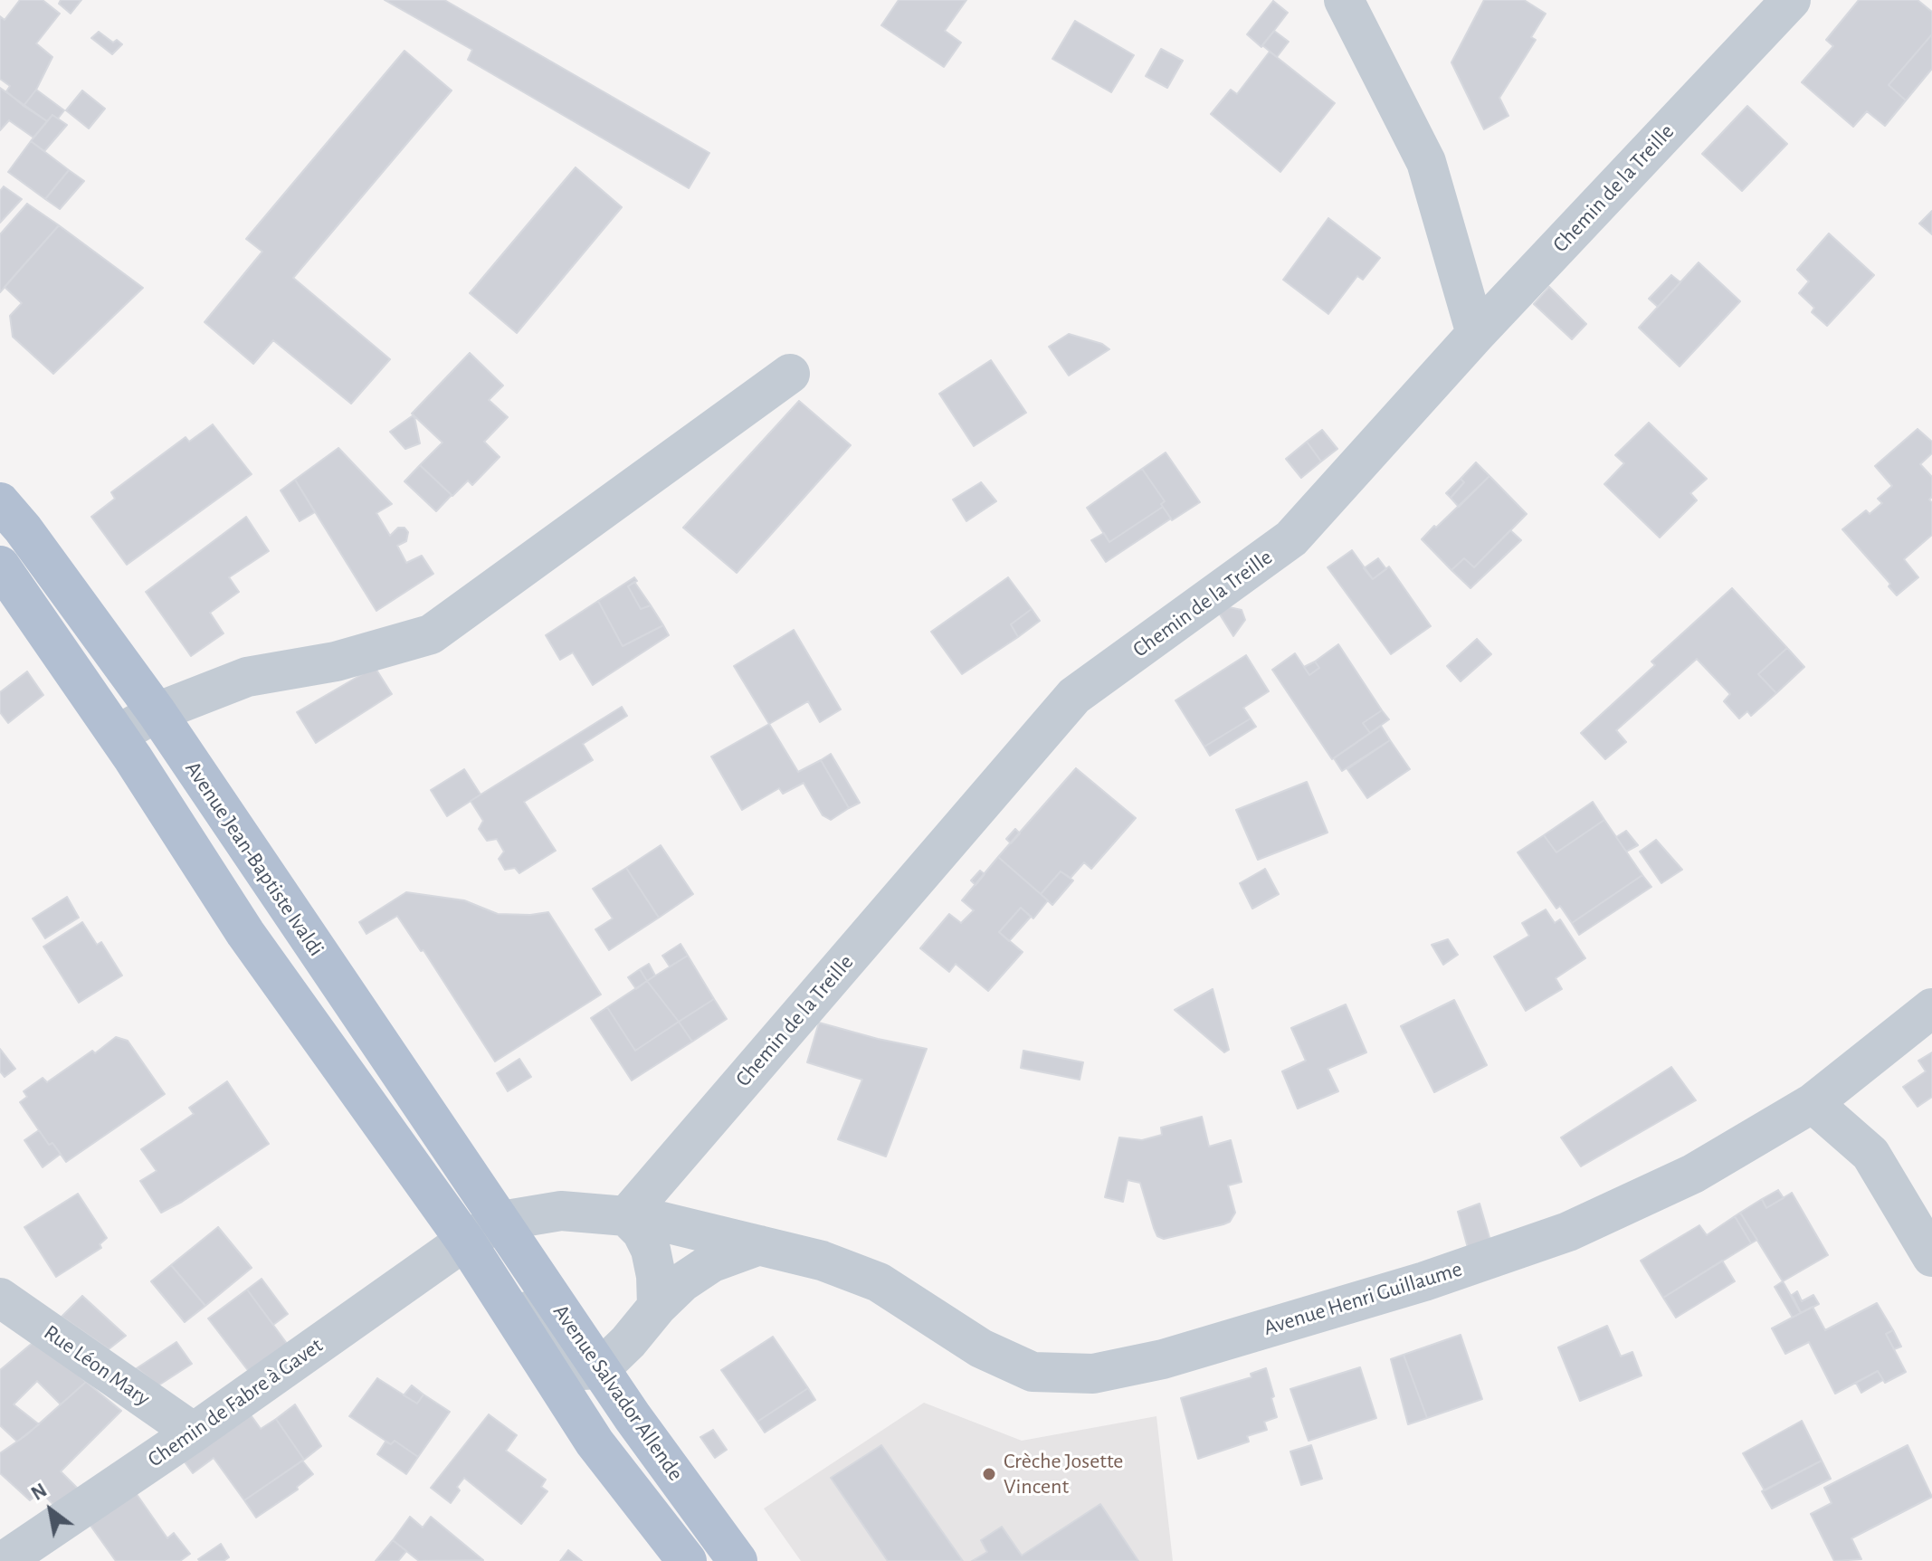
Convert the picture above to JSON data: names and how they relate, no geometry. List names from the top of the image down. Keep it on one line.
{"streets":{"main road":["Avenue Jean-Baptiste Ivaldi","Avenue Salvador Allende"],"street":["Chemin de la Treille","Avenue Henri Guillaume","Rue Léon Mary","Chemin de Fabre à Gavet"]},"crossings":[["Chemin de la Treille","Avenue Henri Guillaume"],["Avenue Jean-Baptiste Ivaldi","Avenue Henri Guillaume"],["Avenue Jean-Baptiste Ivaldi","Avenue Salvador Allende"],["Avenue Jean-Baptiste Ivaldi","Chemin de Fabre à Gavet"],["Avenue Henri Guillaume","Avenue Salvador Allende"],["Avenue Henri Guillaume","Chemin de Fabre à Gavet"],["Rue Léon Mary","Chemin de Fabre à Gavet"],["Avenue Salvador Allende","Chemin de Fabre à Gavet"]],"places":["Crèche Josette Vincent"],"north":"top left"}
